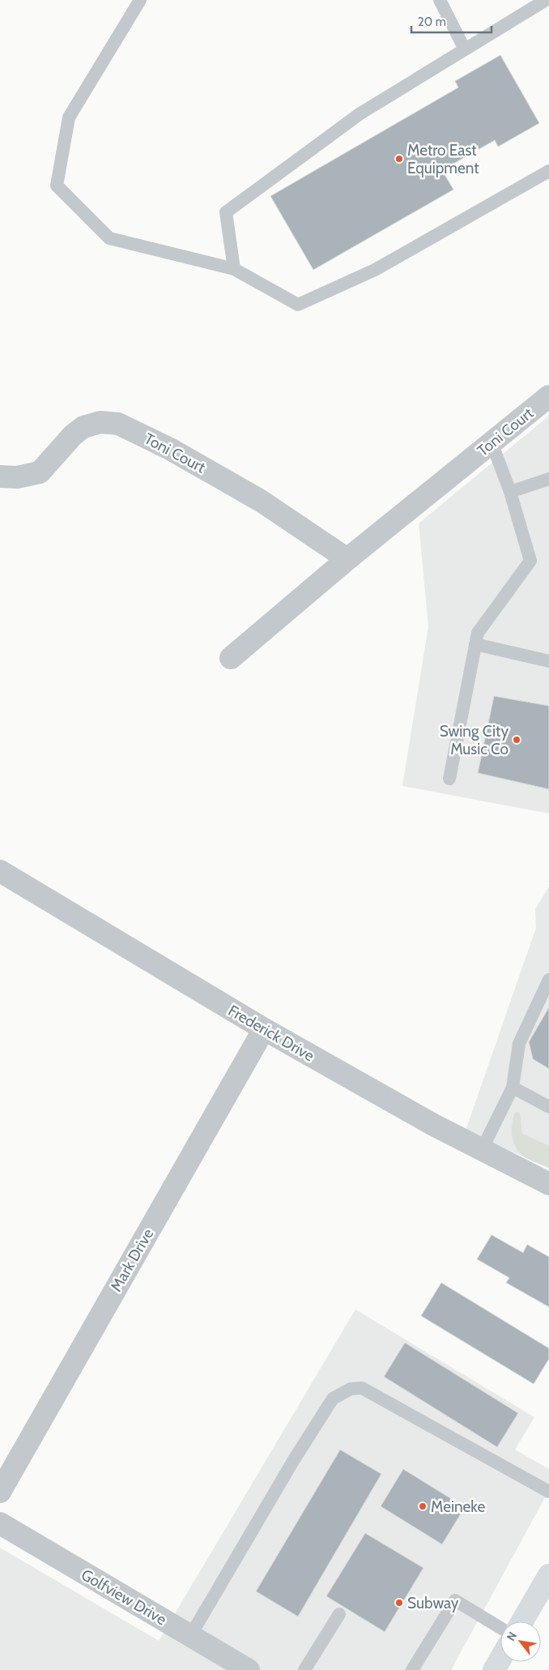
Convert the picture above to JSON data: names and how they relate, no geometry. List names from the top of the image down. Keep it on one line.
{"streets":{"street":["Toni Court","Frederick Drive","Mark Drive","Golfview Drive"]},"crossings":[["Frederick Drive","Mark Drive"]],"places":["Metro East Equipment","Swing City Music Co","Meineke","Subway"],"scale_bar":"20 m","north":"top left"}
